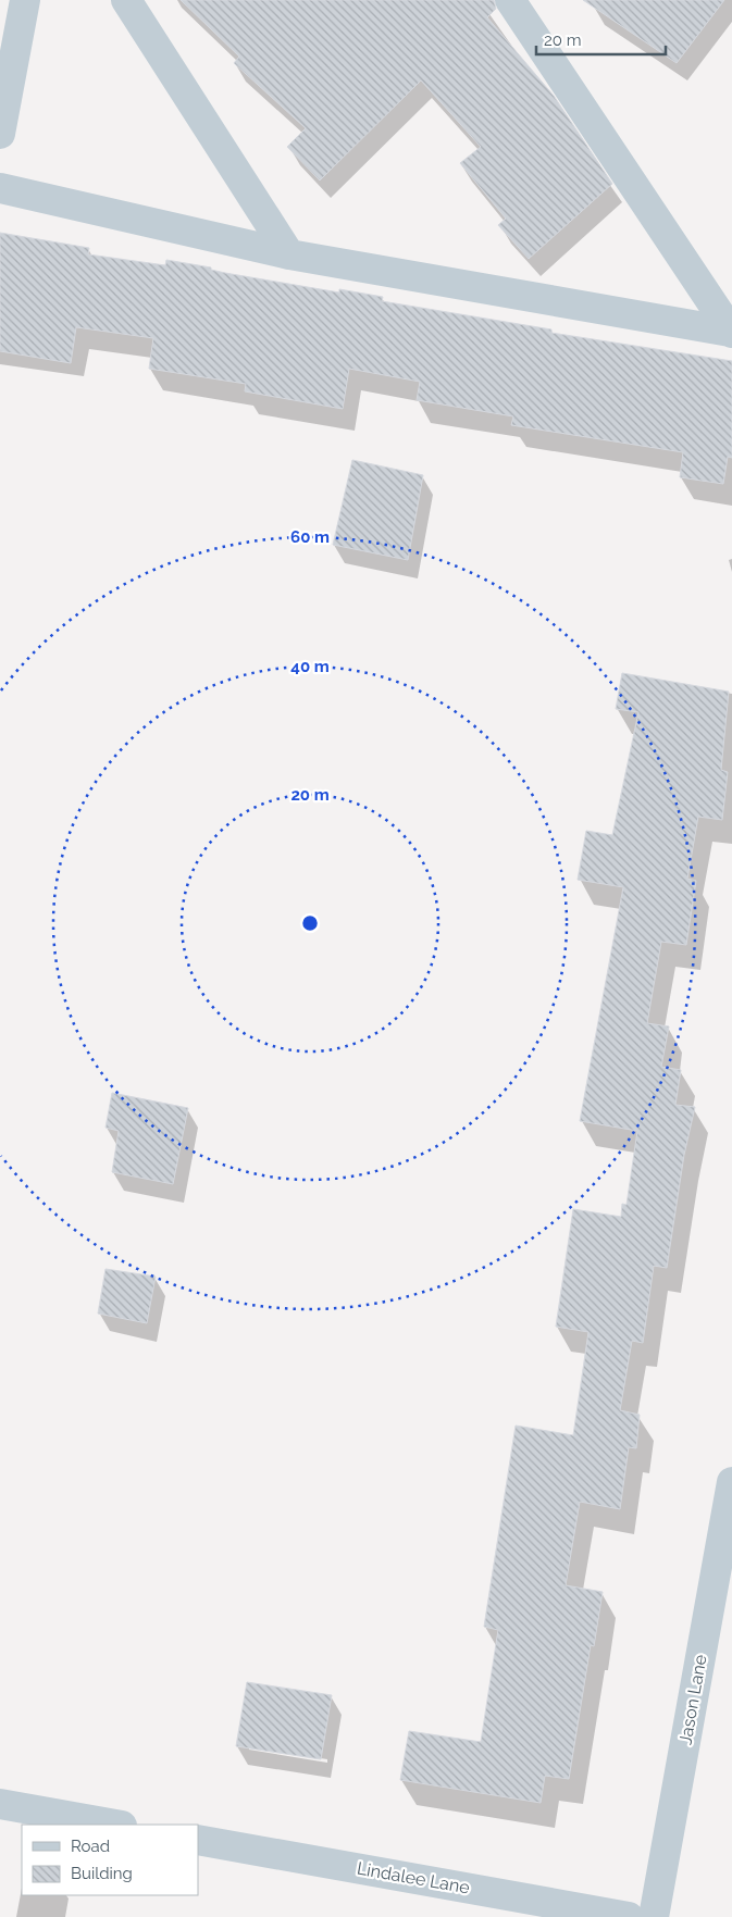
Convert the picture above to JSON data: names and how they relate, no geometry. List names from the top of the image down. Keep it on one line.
{"streets":{"street":["Jason Lane","Lindalee Lane"]},"legend":["Road","Building"],"scale_bar":"20 m","rings":["60 m","40 m","20 m"]}
